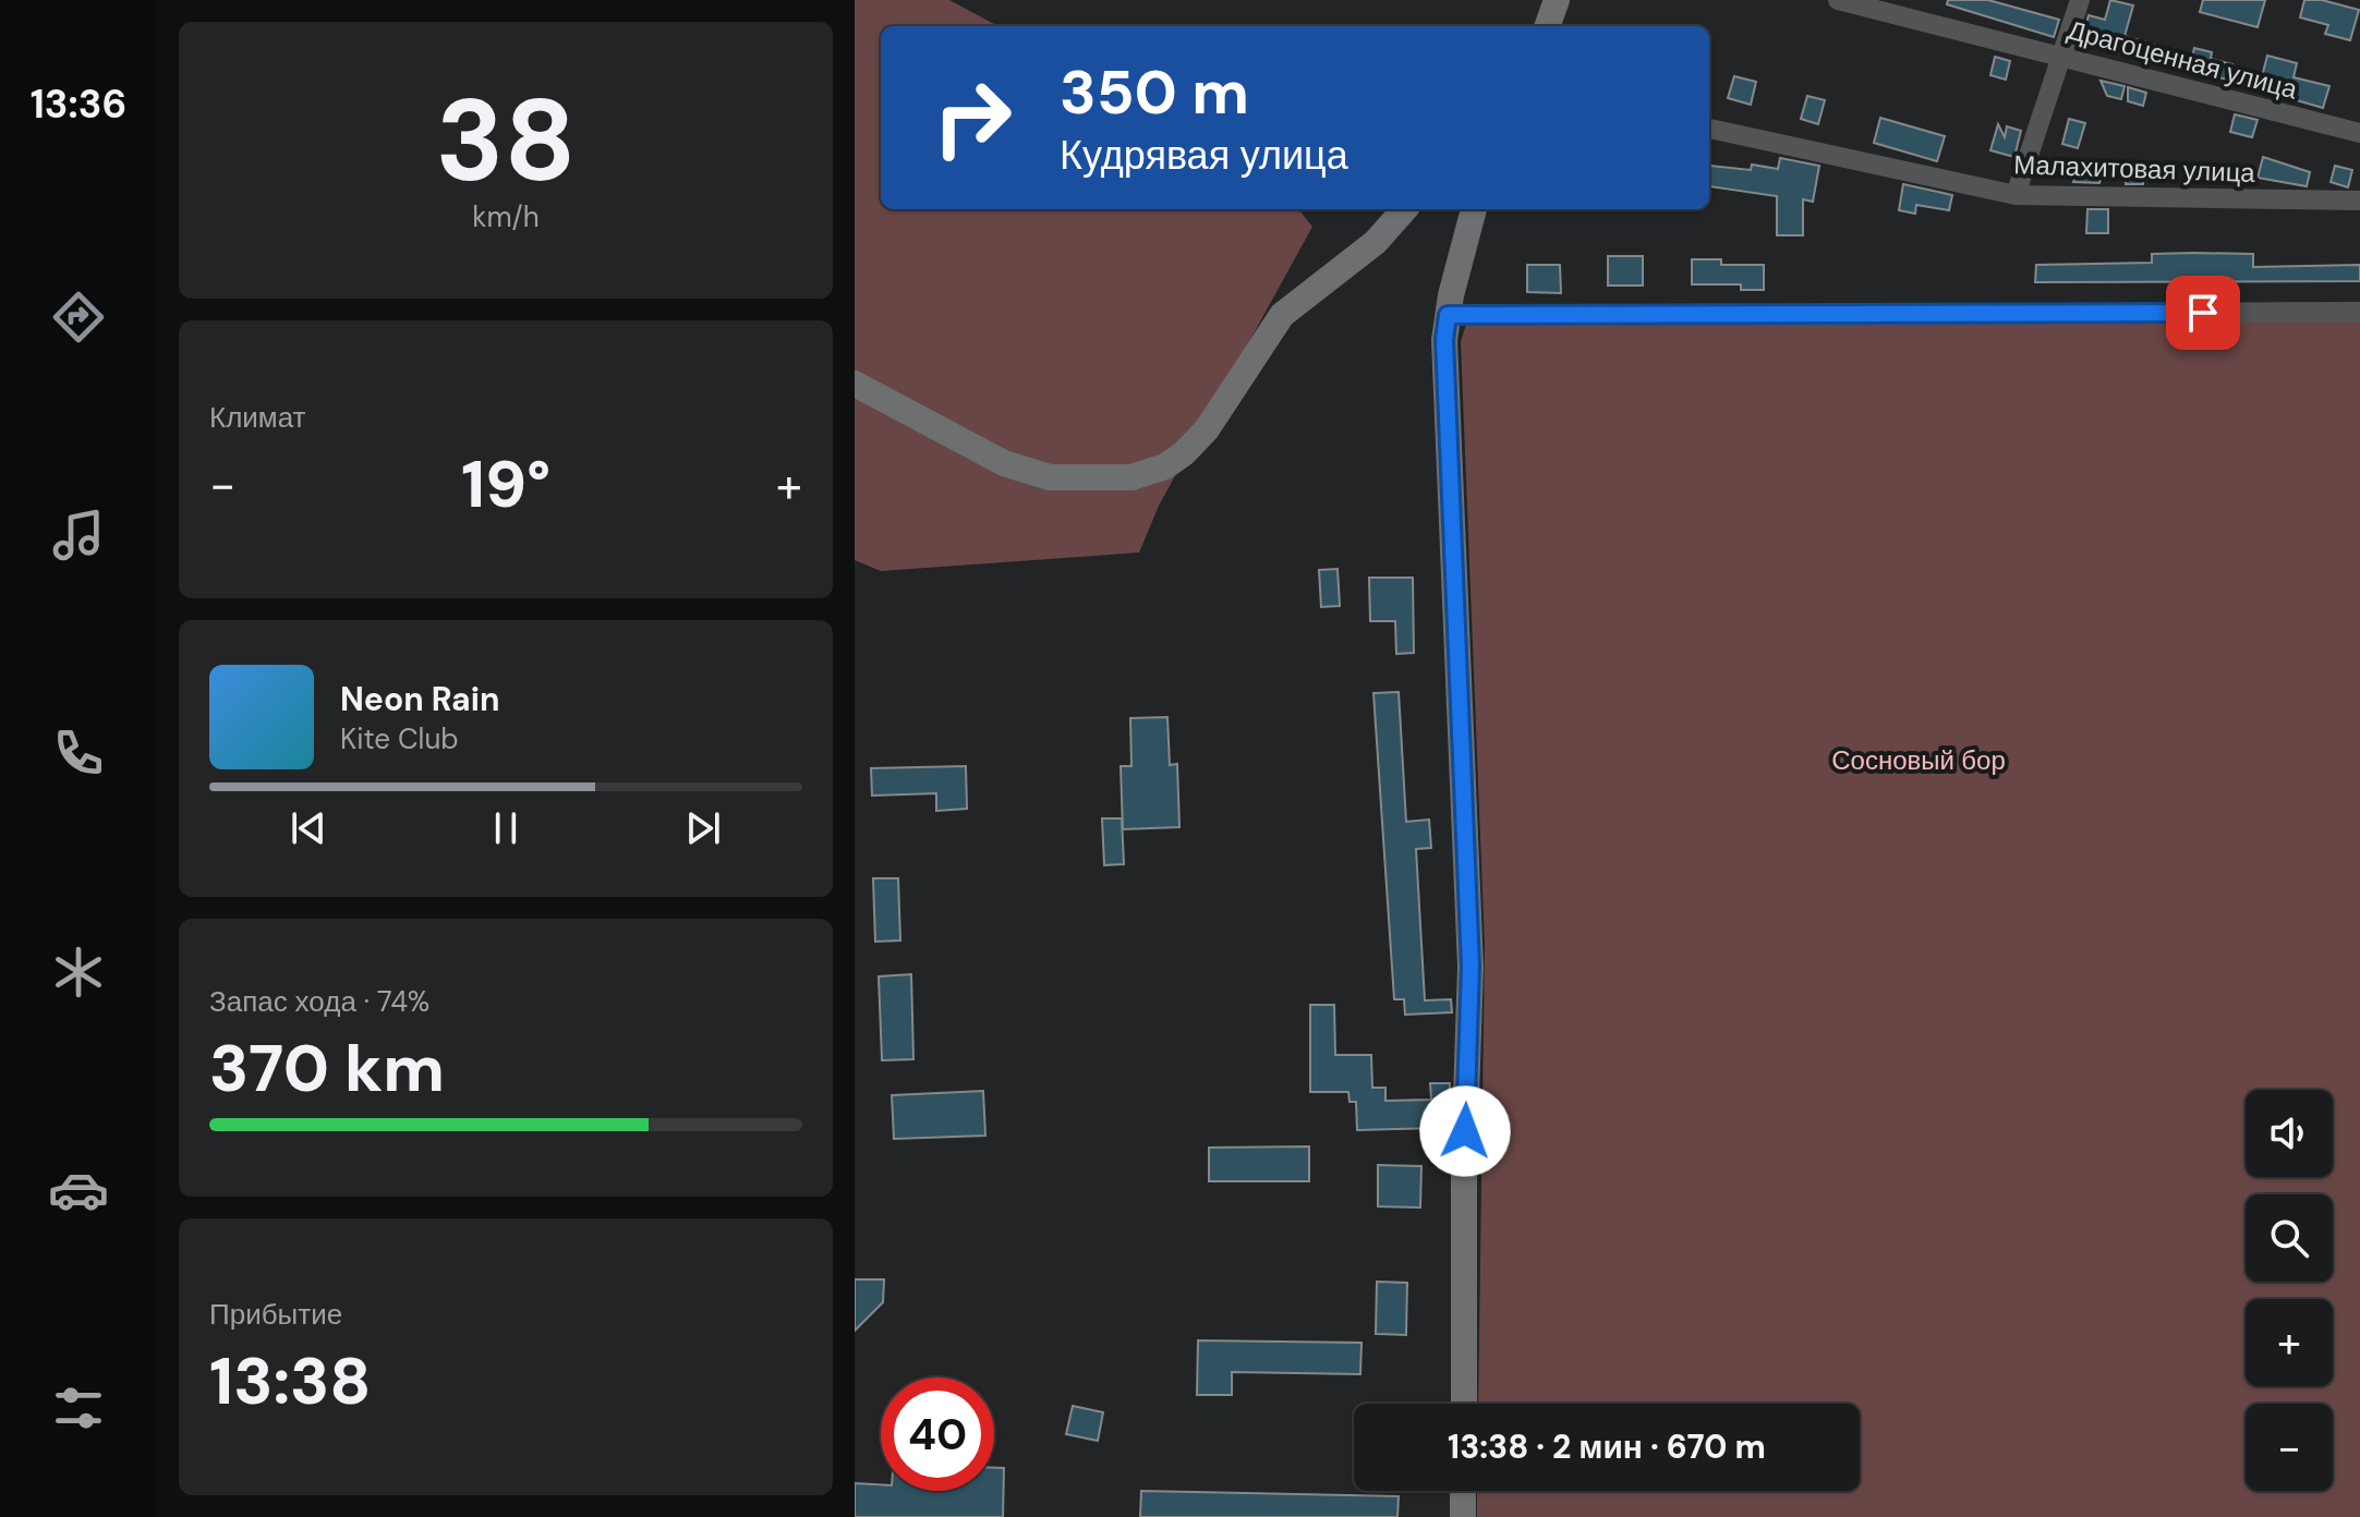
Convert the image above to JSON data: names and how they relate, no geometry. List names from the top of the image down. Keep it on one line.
{"streets":{"street":["Драгоценная улица","Малахитовая улица"]},"parks":["Сосновый бор"],"page":{"tabs":"13:36","tile":[["38","km/h"],"Климат",["Запас хода · 74%","370 km"],["Прибытие","13:38"]],"turn":["350 m","Кудрявая улица"],"heat":["−","19°","+"],"song":["Neon Rain","Kite Club"],"map_buttons":["+","−"],"limit":"40","trip":"13:38 · 2 мин · 670 m"}}
